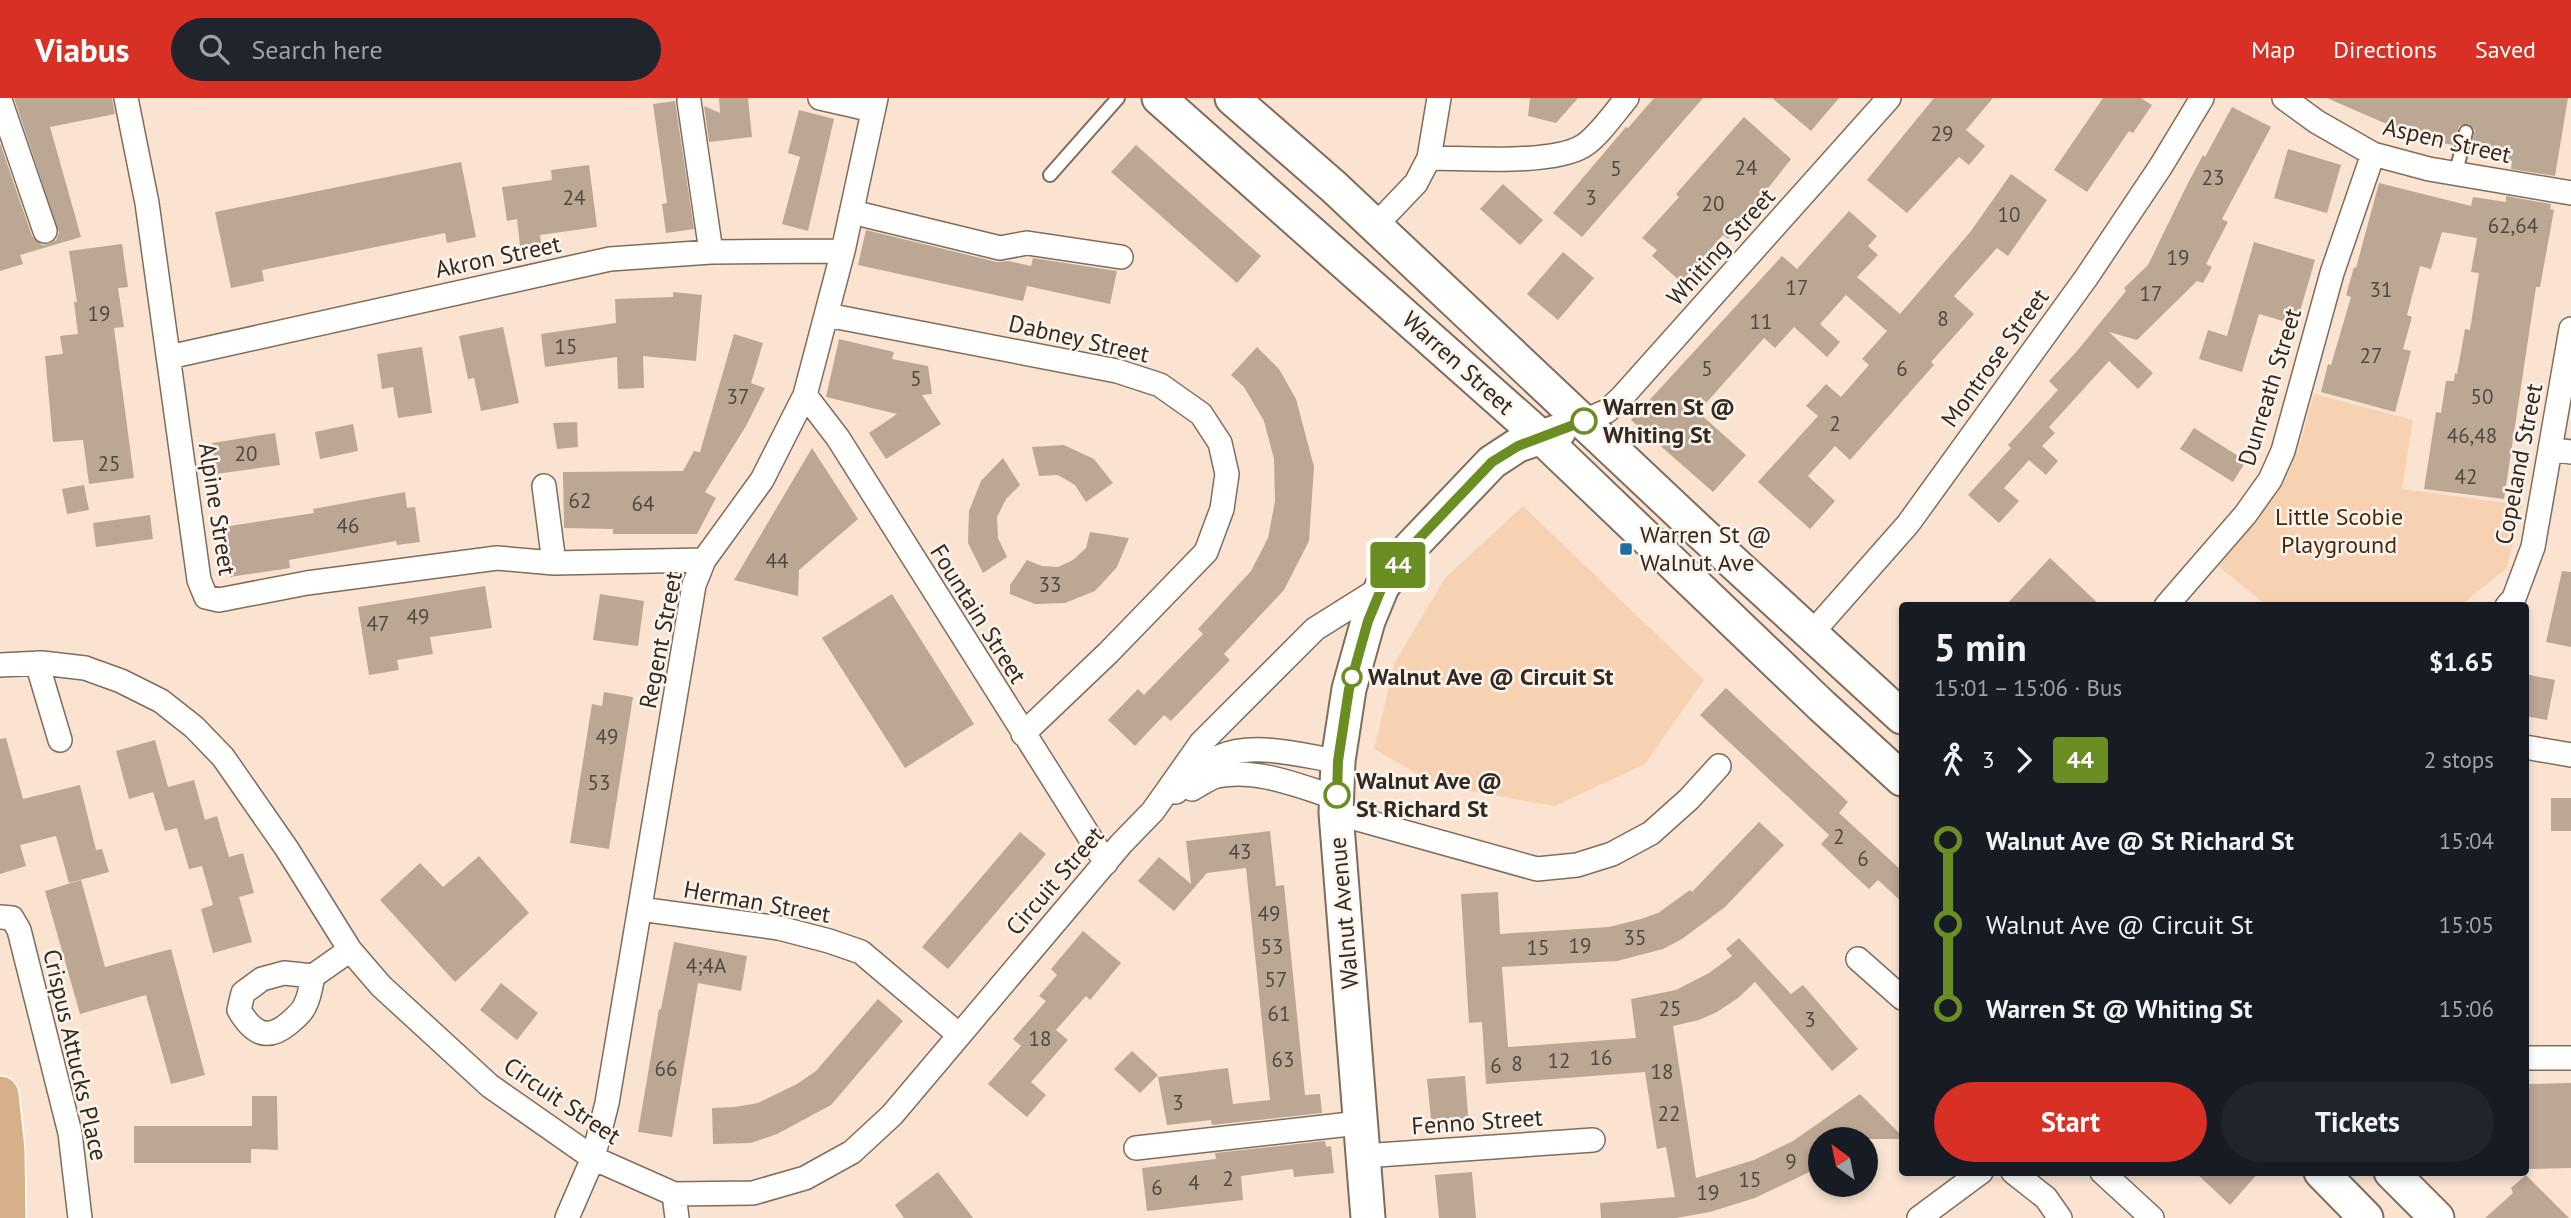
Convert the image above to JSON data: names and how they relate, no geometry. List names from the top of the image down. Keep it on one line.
{"streets":{"main road":["Warren Street","Walnut Avenue"],"street":["Aspen Street","Whiting Street","Akron Street","Dabney Street","Montrose Street","Dunreath Street","Copeland Street","Alpine Street","Fountain Street","Regent Street","Circuit Street","Herman Street","Crispus Attucks Place","Fenno Street"]},"crossings":[["Aspen Street","Dunreath Street"],["Whiting Street","Warren Street"],["Whiting Street","Walnut Avenue"],["Akron Street","Alpine Street"],["Akron Street","Regent Street"],["Dabney Street","Fountain Street"],["Dabney Street","Regent Street"],["Montrose Street","Warren Street"],["Warren Street","Walnut Avenue"],["Alpine Street","Regent Street"],["Fountain Street","Regent Street"],["Fountain Street","Circuit Street"],["Regent Street","Circuit Street"],["Regent Street","Herman Street"],["Circuit Street","Herman Street"],["Circuit Street","Walnut Avenue"],["Walnut Avenue","Fenno Street"]],"parks":["Little Scobie Playground"],"places":{"other":["Warren St @ Whiting St","Walnut Ave @ Circuit St","Walnut Ave @ St Richard St"],"transit":["Warren St @ Walnut Ave"]},"lines":["bus line 44"],"house_numbers":["29","24","5","23","24","3","20","10","62,64","19","17","31","17","19","8","11","15","27","5","6","5","37","50","2","46,48","20","25","42","62","64","46","44","33","49","47","49","53","2","43","6","49","35","19","53","15","4;4A","57","25","61","3","18","16","63","12","8","6","66","18","3","22","9","2","15","4","6","19"],"north":"top left","page":{"header":"Viabus","search":"Search here","nav":["Map","Directions","Saved"],"on_map":"44","heading":["5 min","15:01 – 15:06 · Bus","$1.65"],"legs":["3","44","2 stops"],"list":[{"name":"Walnut Ave @ St Richard St","value":"15:04"},{"name":"Walnut Ave @ Circuit St","value":"15:05"},{"name":"Warren St @ Whiting St","value":"15:06"}],"buttons":["Start","Tickets"]}}
